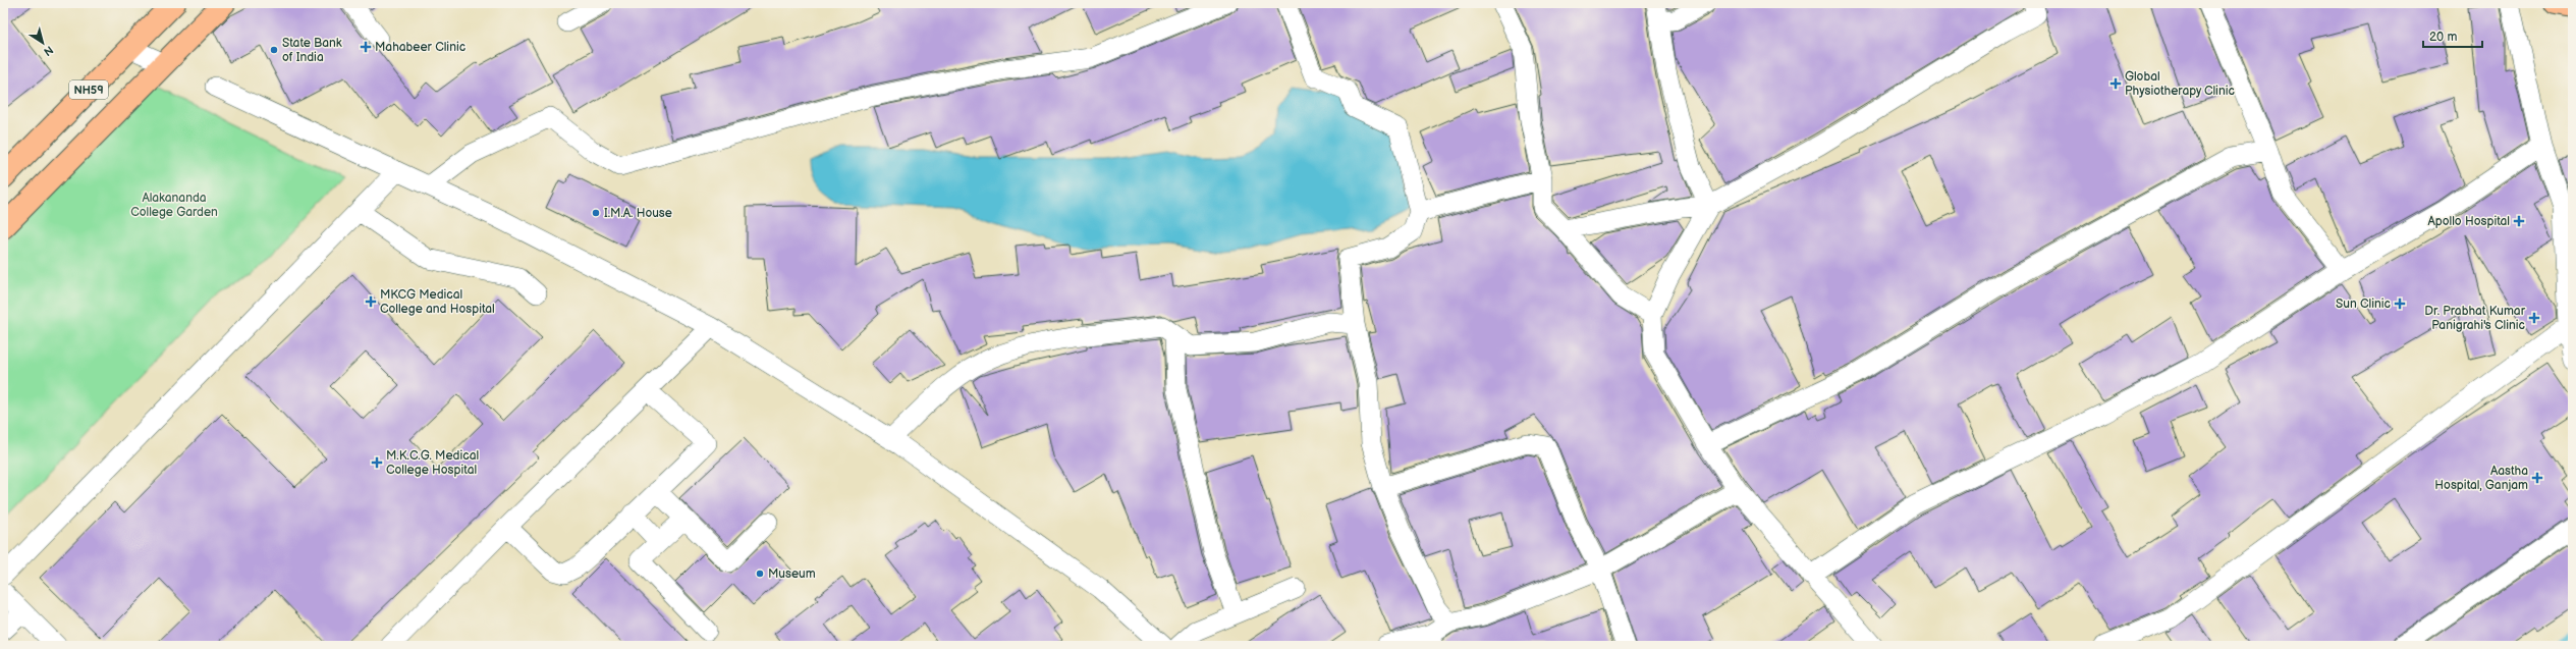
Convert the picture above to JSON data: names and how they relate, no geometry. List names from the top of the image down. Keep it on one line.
{"streets":{"highway":["NH59"]},"parks":["Alakananda College Garden"],"places":{"health":["Mahabeer Clinic","Global Physiotherapy Clinic","Apollo Hospital","MKCG Medical College and Hospital","Sun Clinic","Dr. Prabhat Kumar Panigrahi's Clinic","M.K.C.G. Medical College Hospital","Aastha Hospital, Ganjam"],"other":["State Bank of India","I.M.A. House","Museum"]},"scale_bar":"20 m","north":"bottom right"}
